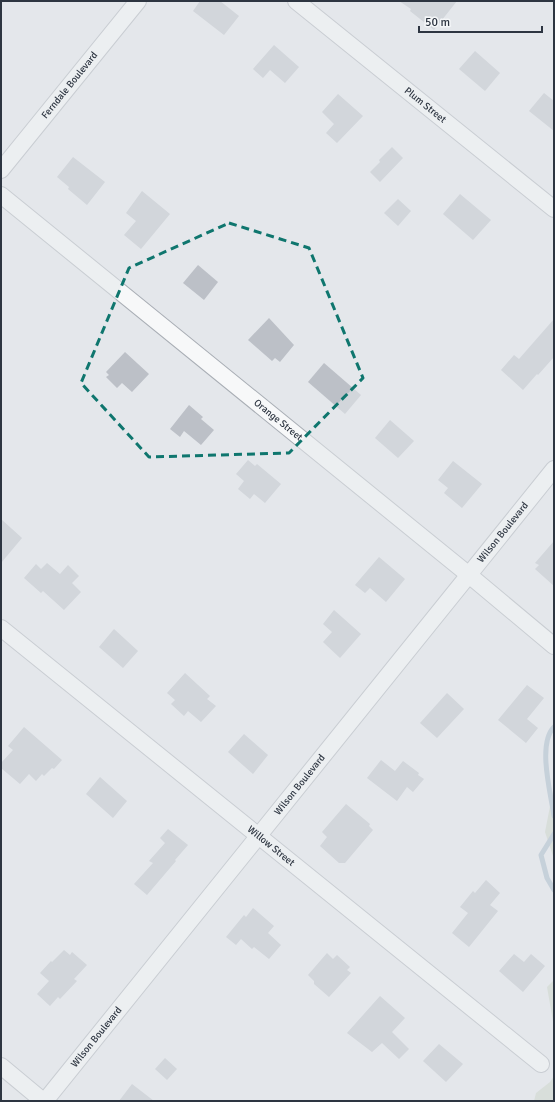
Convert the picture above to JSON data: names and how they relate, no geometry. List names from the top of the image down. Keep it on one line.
{"streets":{"street":["Ferndale Boulevard","Plum Street","Orange Street","Wilson Boulevard","Willow Street"]},"crossings":[["Orange Street","Wilson Boulevard"],["Wilson Boulevard","Willow Street"]],"scale_bar":"50 m"}
